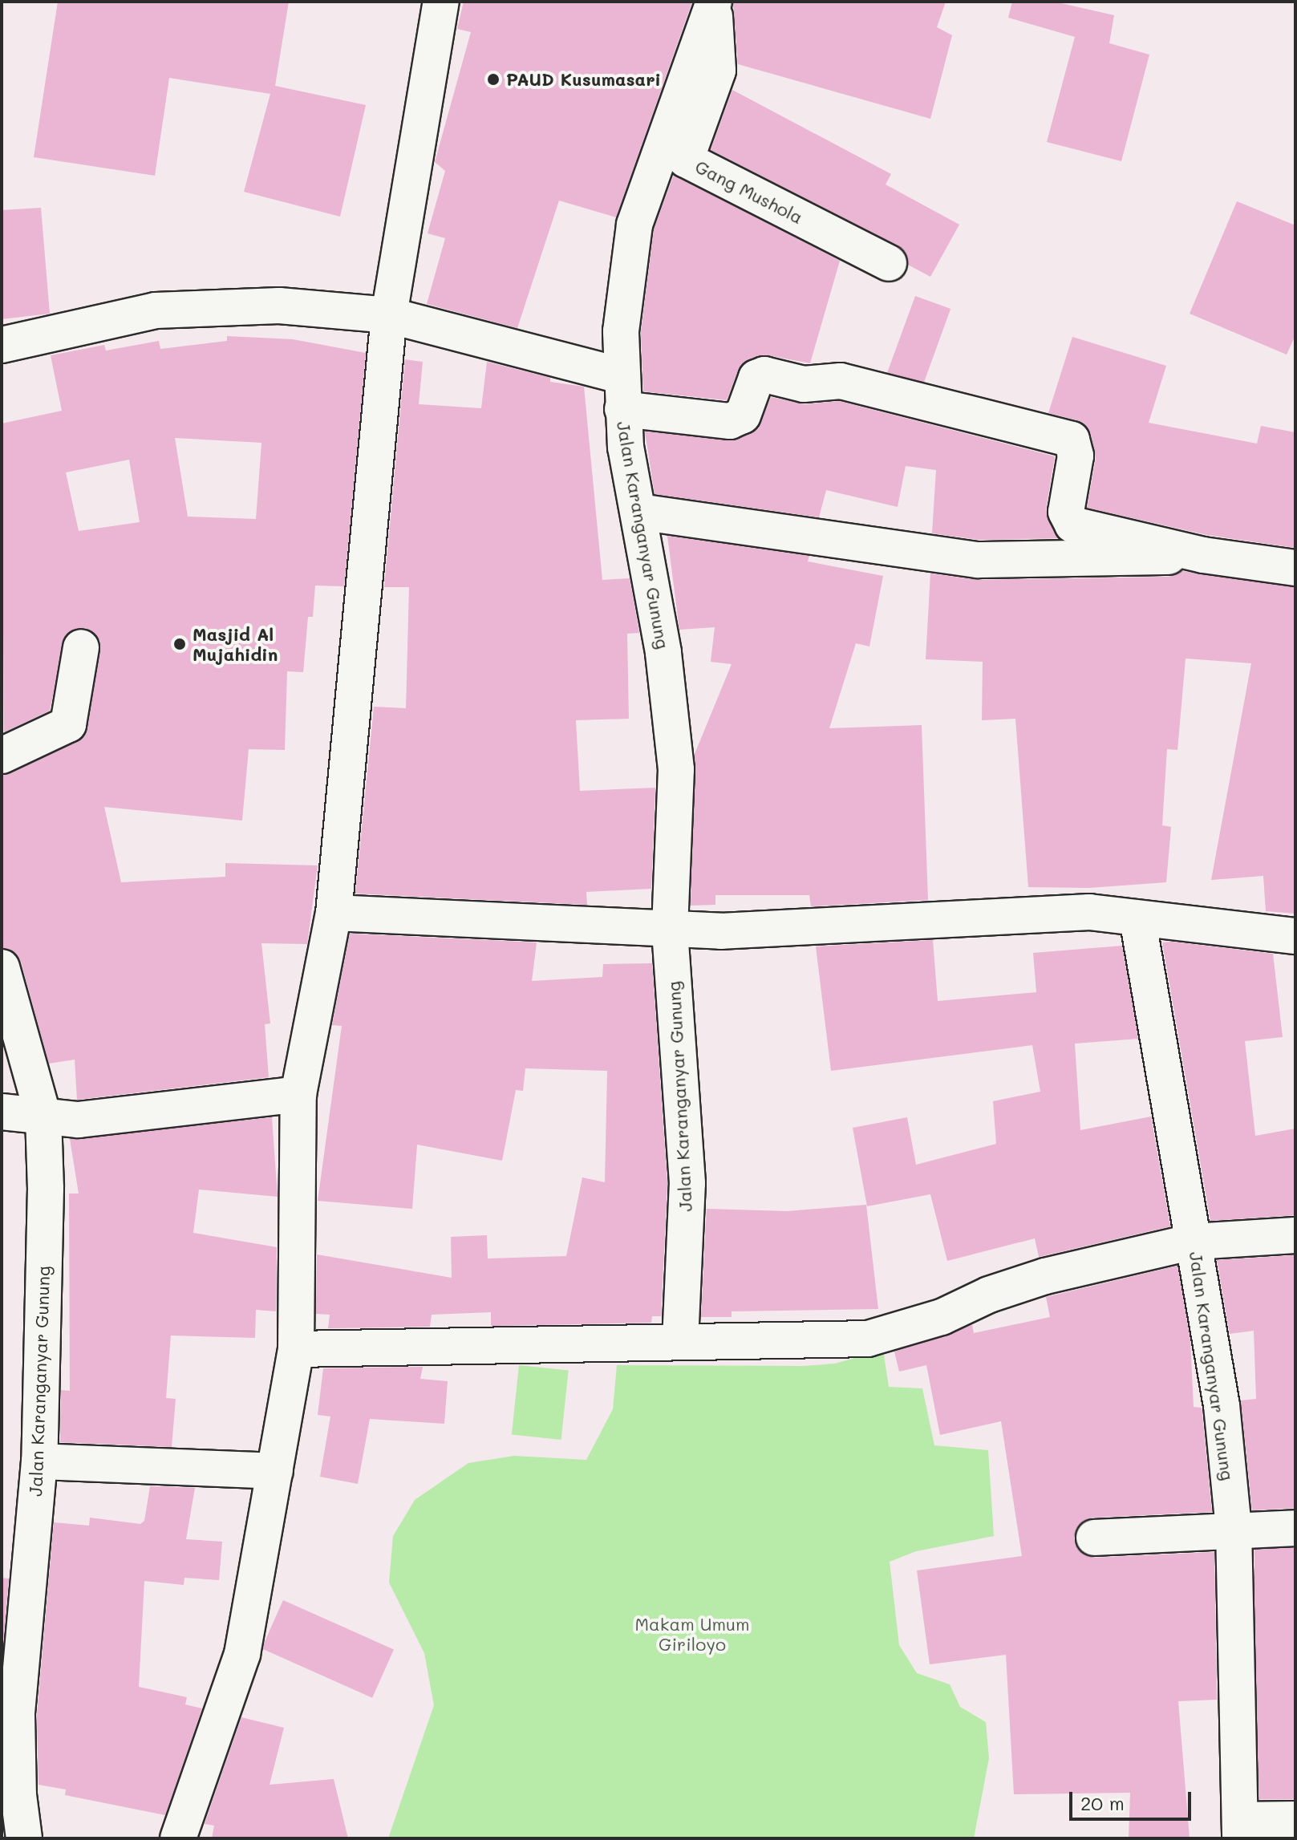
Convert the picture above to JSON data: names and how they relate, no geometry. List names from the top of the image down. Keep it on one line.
{"streets":{"street":["Gang Mushola","Jalan Karanganyar Gunung"]},"crossings":[["Gang Mushola","Jalan Karanganyar Gunung"]],"parks":["Makam Umum Giriloyo"],"places":["PAUD Kusumasari","Masjid Al Mujahidin"],"scale_bar":"20 m"}
